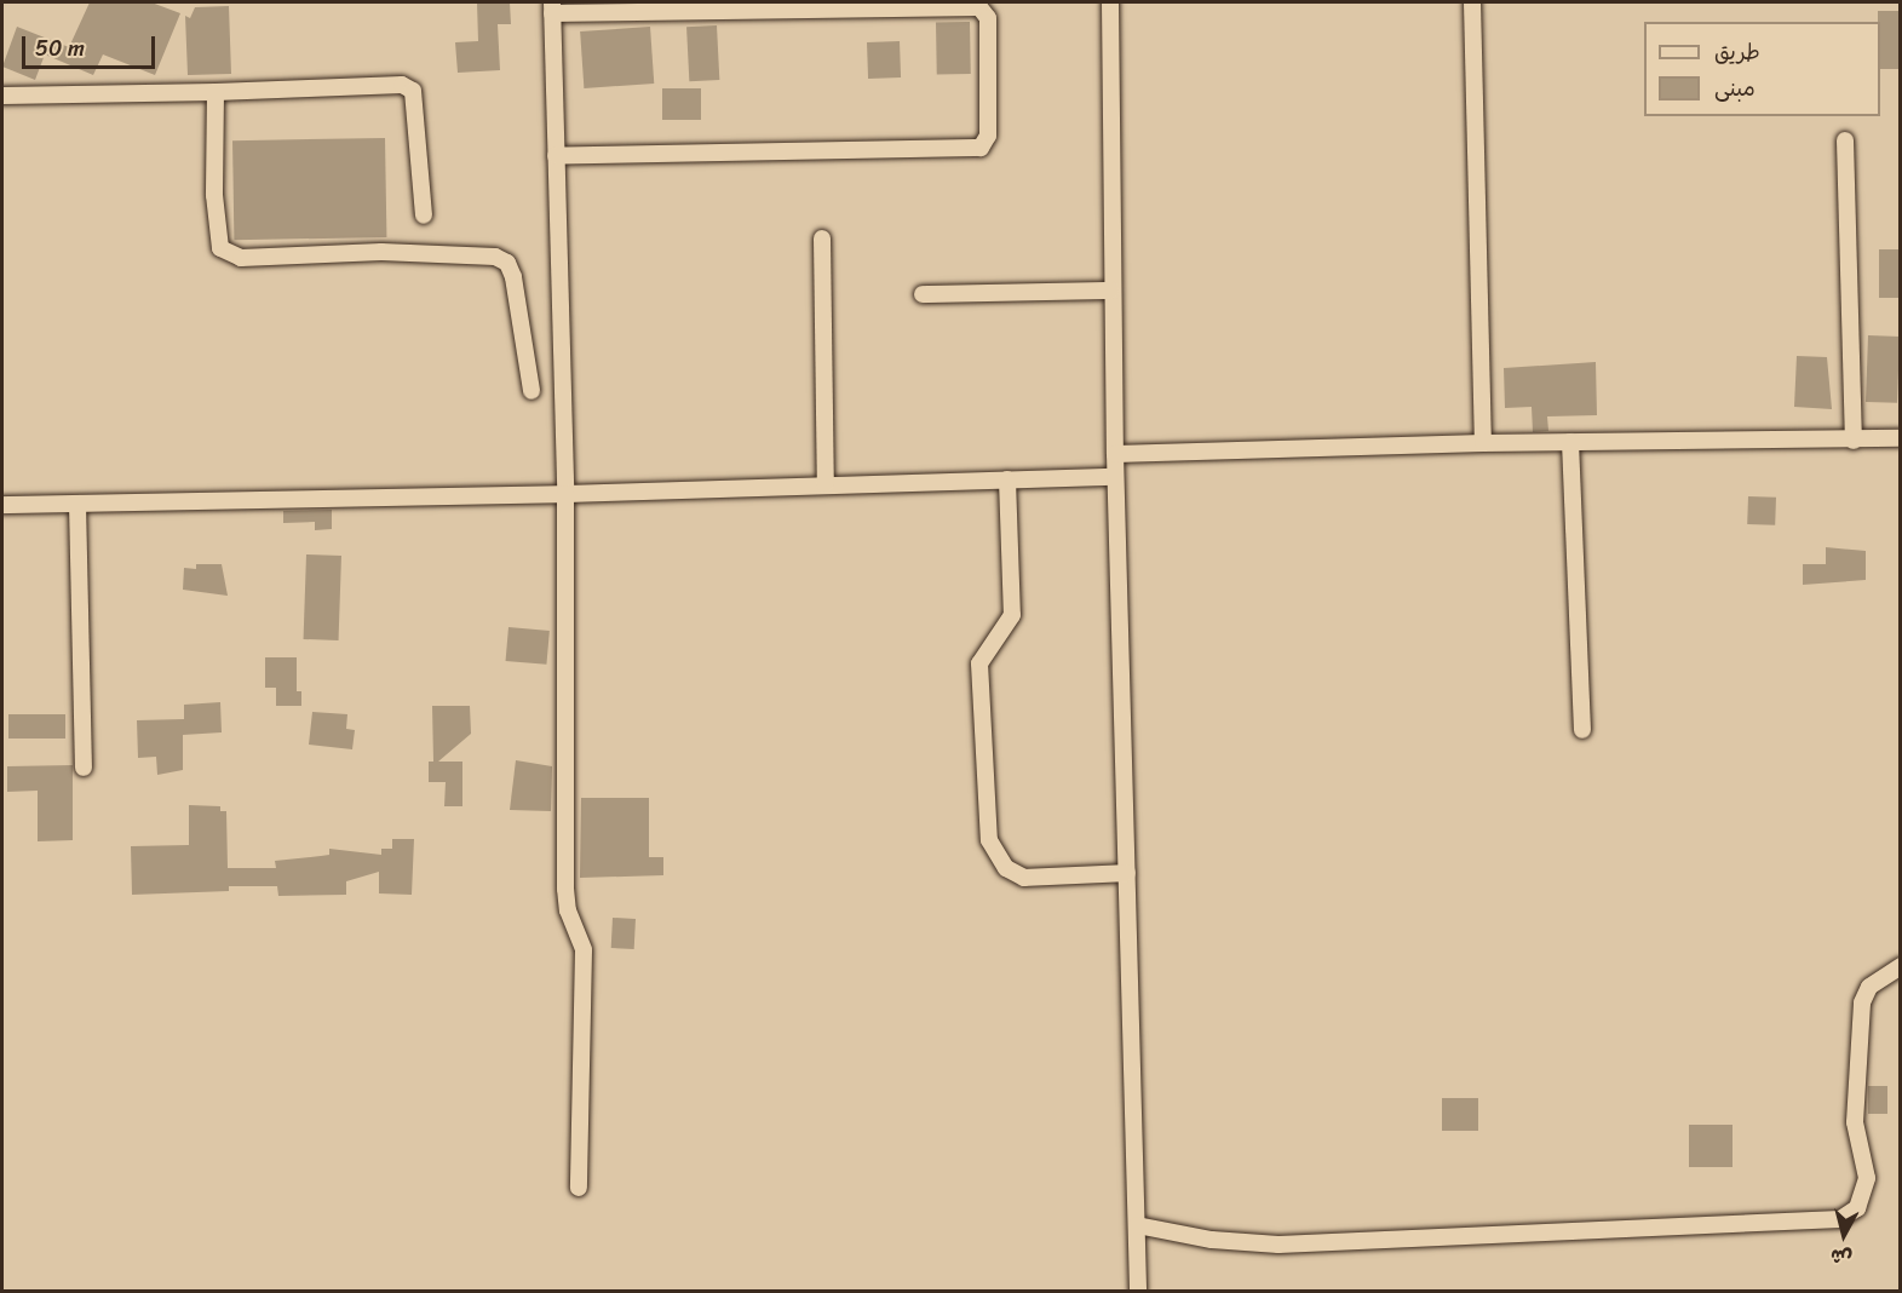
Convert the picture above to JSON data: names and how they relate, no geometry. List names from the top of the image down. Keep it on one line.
{"legend":["طريق","مبنى"],"scale_bar":"50 m","north":"bottom"}
